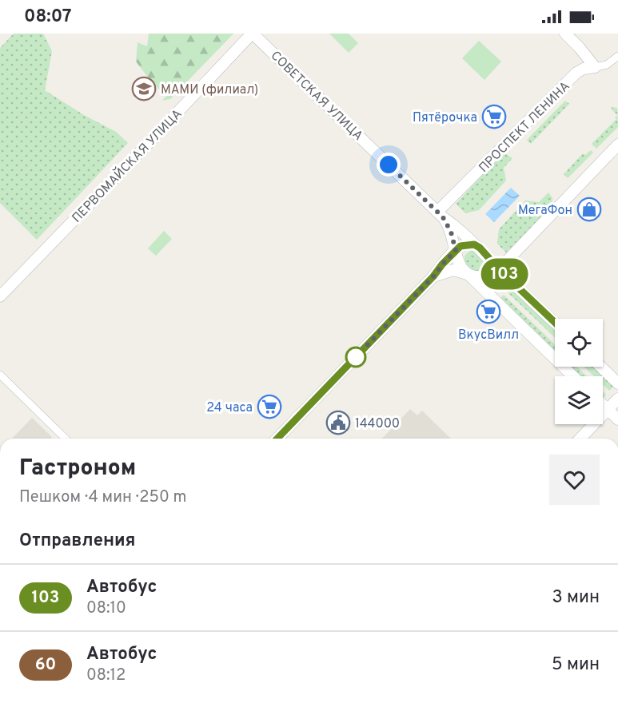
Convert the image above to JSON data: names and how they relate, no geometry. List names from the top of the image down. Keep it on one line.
{"streets":{"main road":["СОВЕТСКАЯ УЛИЦА","ПРОСПЕКТ ЛЕНИНА","ПЕРВОМАЙСКАЯ УЛИЦА"]},"crossings":[["СОВЕТСКАЯ УЛИЦА","ПРОСПЕКТ ЛЕНИНА"],["СОВЕТСКАЯ УЛИЦА","ПЕРВОМАЙСКАЯ УЛИЦА"]],"places":{"school or university":["МАМИ (филиал)"],"supermarket":["Пятёрочка","ВкусВилл","24 часа"],"shop":["МегаФон"],"public building":["144000"]},"lines":["bus line 103"],"page":{"status":"08:07","on_map":"103","heading":[["Гастроном","Пешком · 4 мин · 250 m"],"Отправления"],"list":[{"mark":"103","name":"Автобус","note":"08:10","value":"3 мин"},{"mark":"60","name":"Автобус","note":"08:12","value":"5 мин"}]}}
